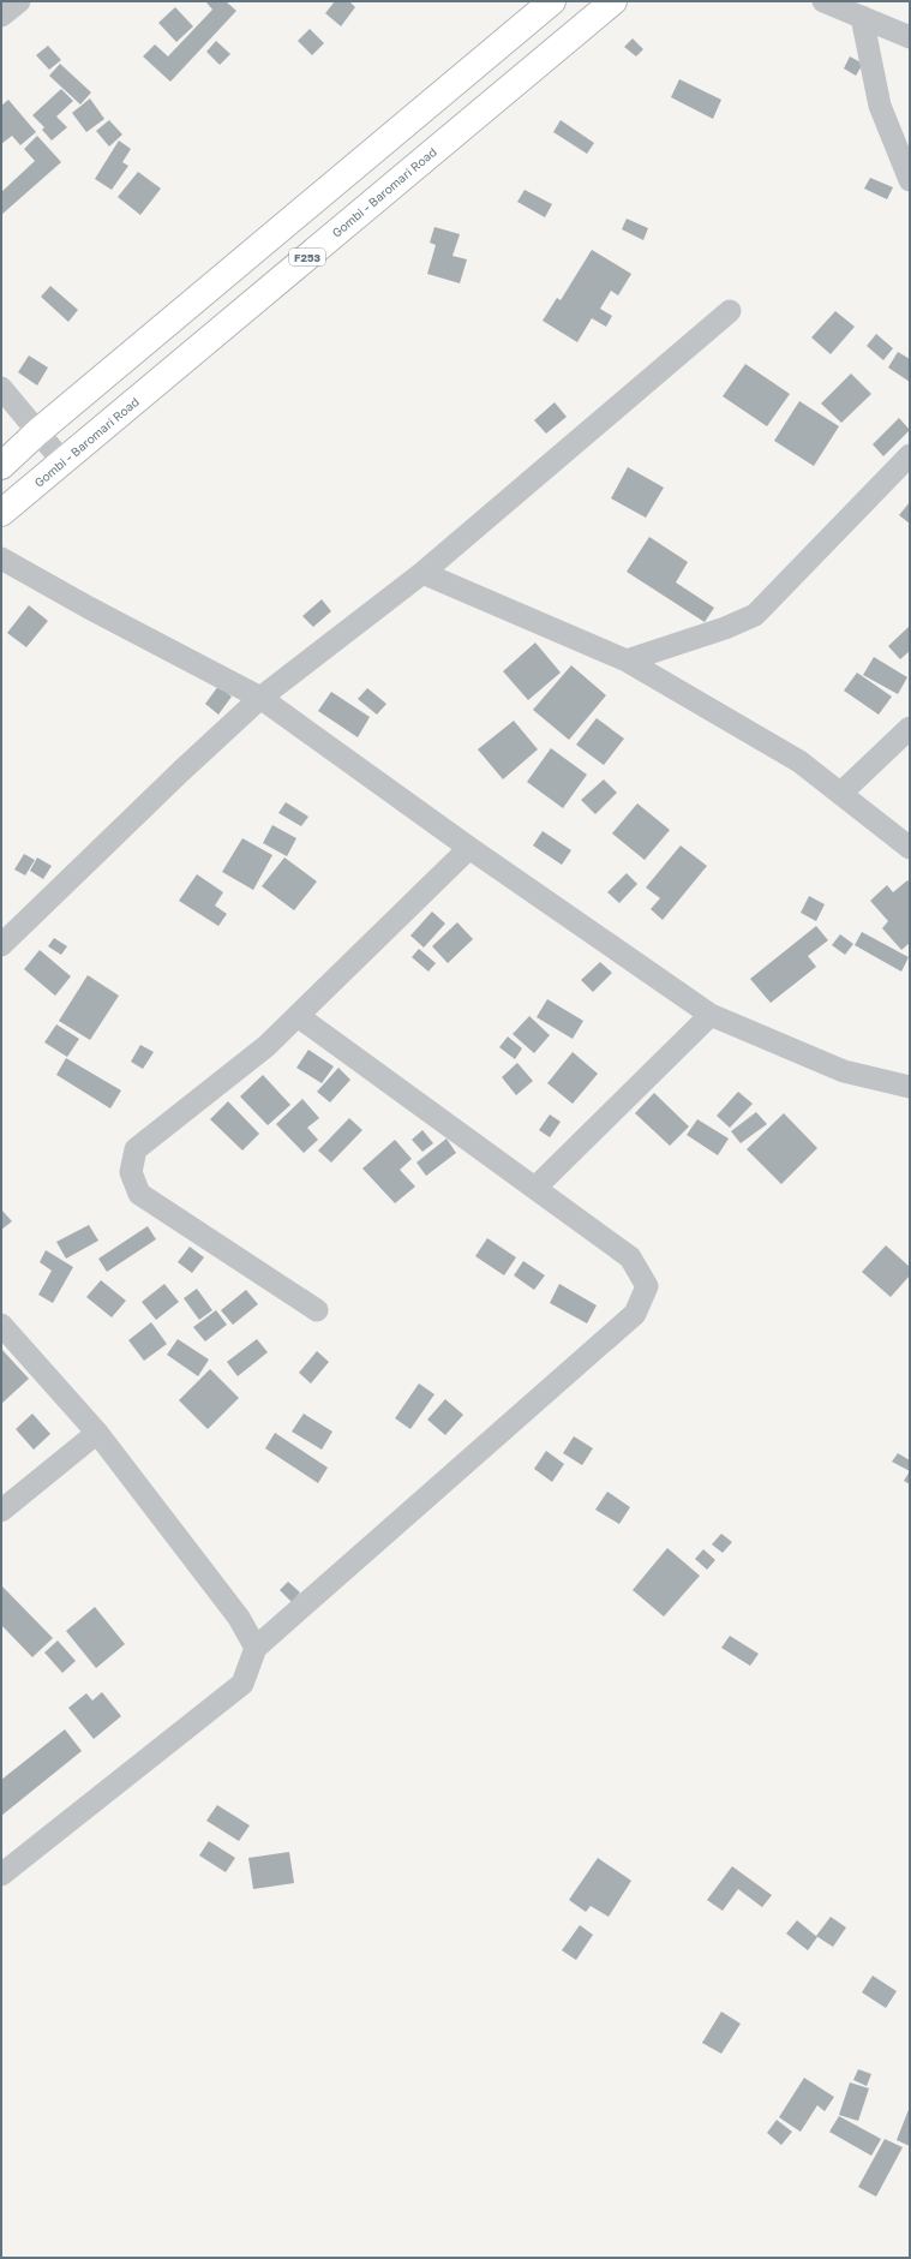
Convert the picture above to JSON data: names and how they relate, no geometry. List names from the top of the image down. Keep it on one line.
{"streets":{"main road":["Gombi - Baromari Road","F253"]}}
